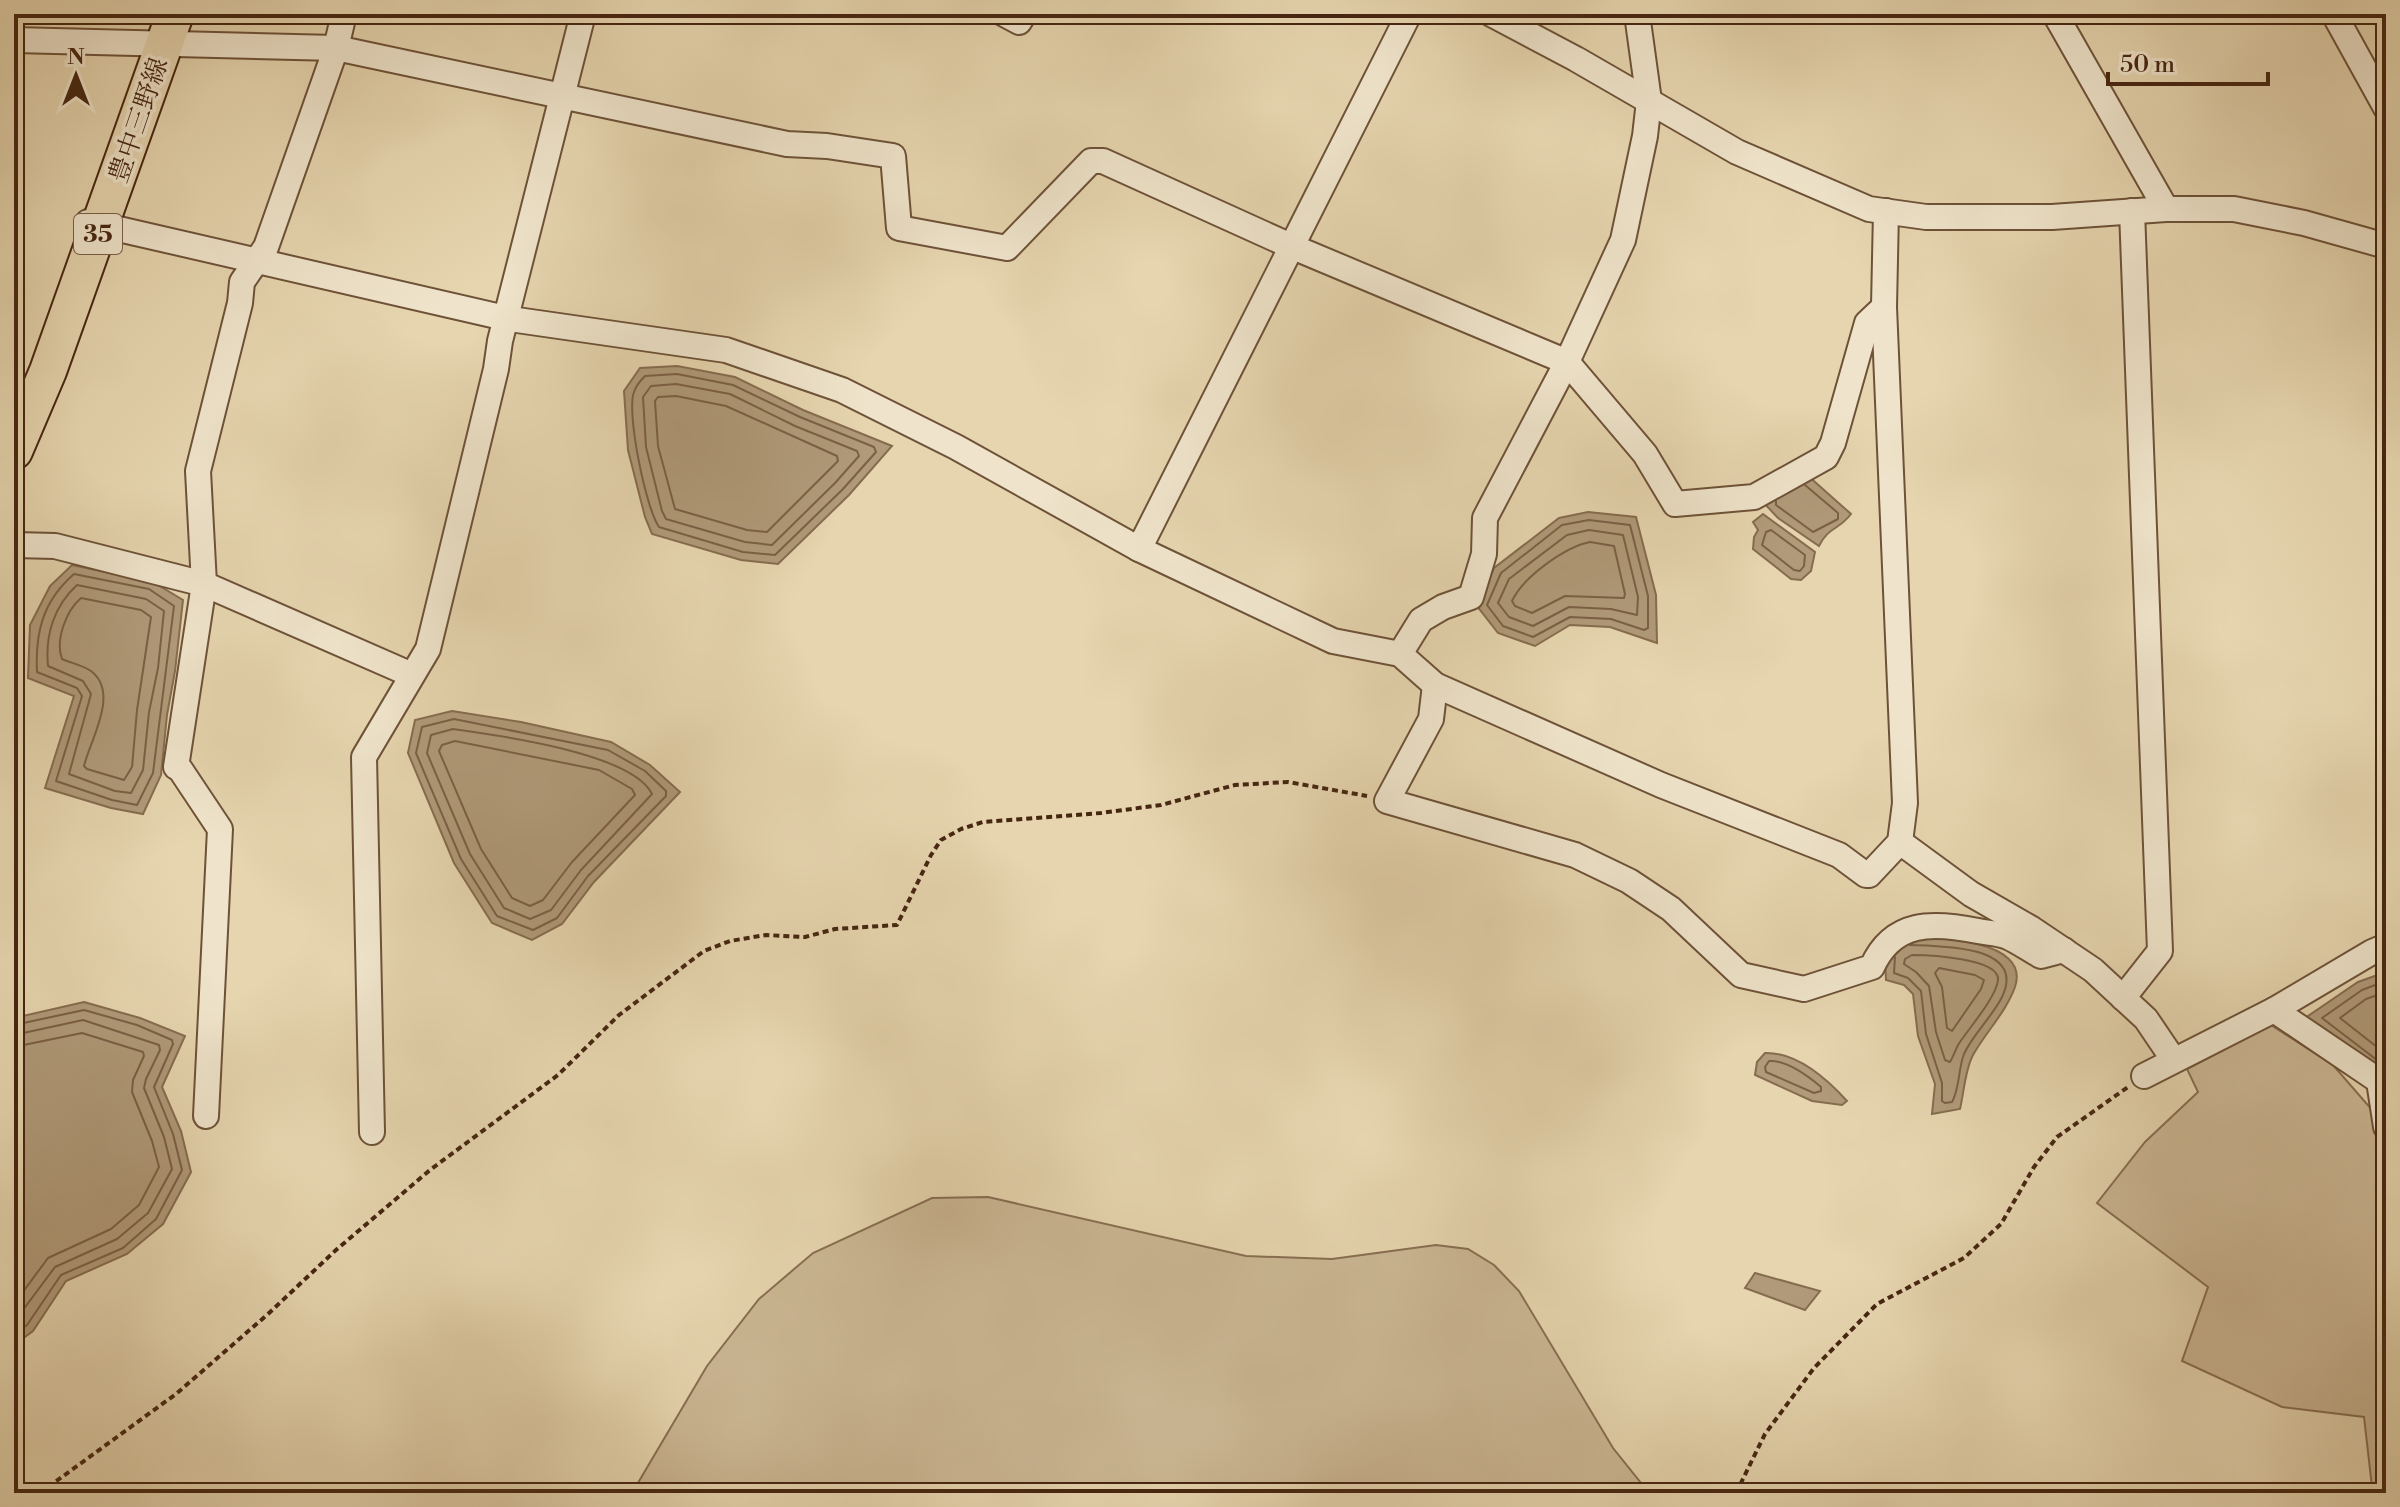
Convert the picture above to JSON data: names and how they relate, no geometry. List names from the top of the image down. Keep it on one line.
{"streets":{"main road":["豊中三野線","35"]},"scale_bar":"50 m","north":"top"}
